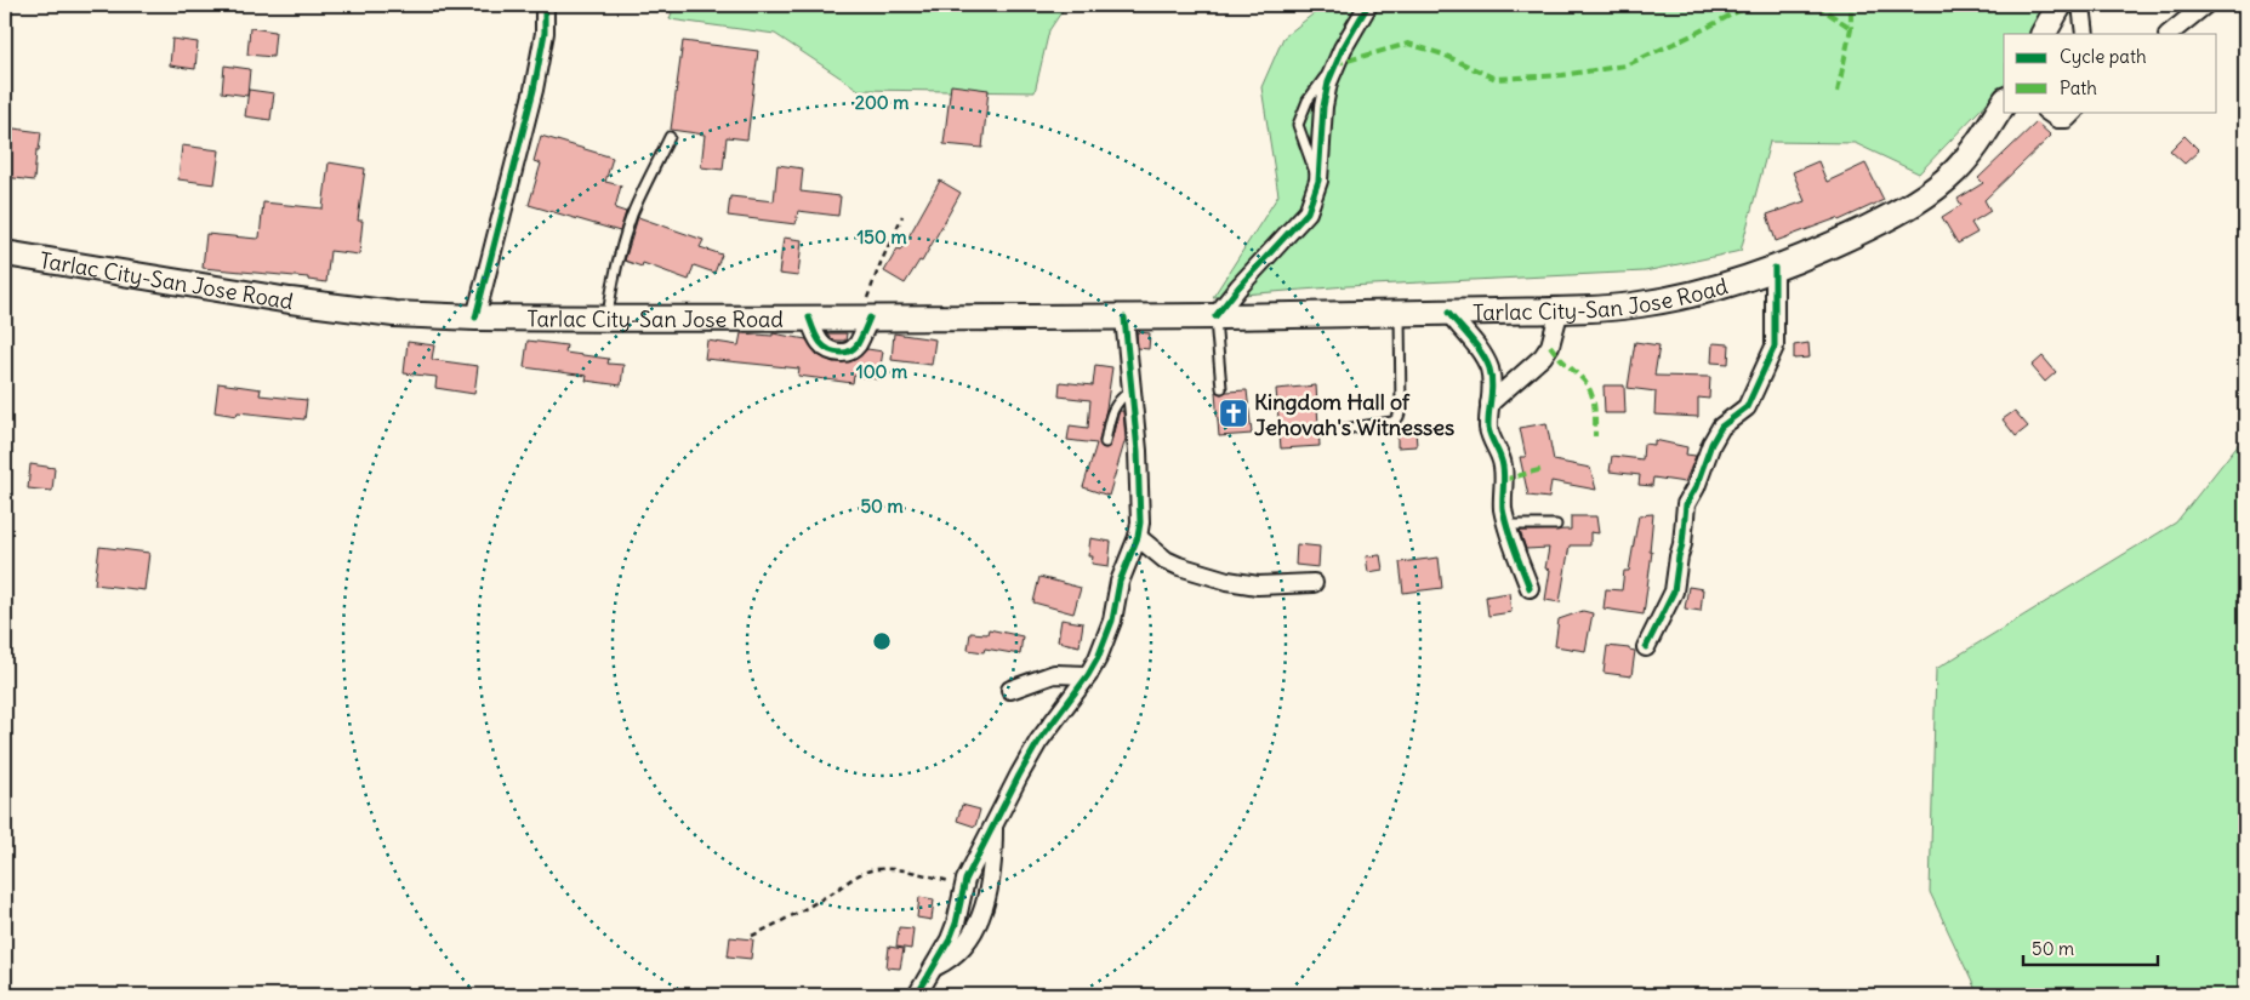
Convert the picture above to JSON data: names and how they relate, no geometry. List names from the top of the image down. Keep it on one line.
{"streets":{"main road":["Tarlac City-San Jose Road"]},"places":{"church":["Kingdom Hall of Jehovah's Witnesses"]},"legend":["Cycle path","Path"],"scale_bar":"50 m","rings":["200 m","150 m","100 m","50 m"]}
